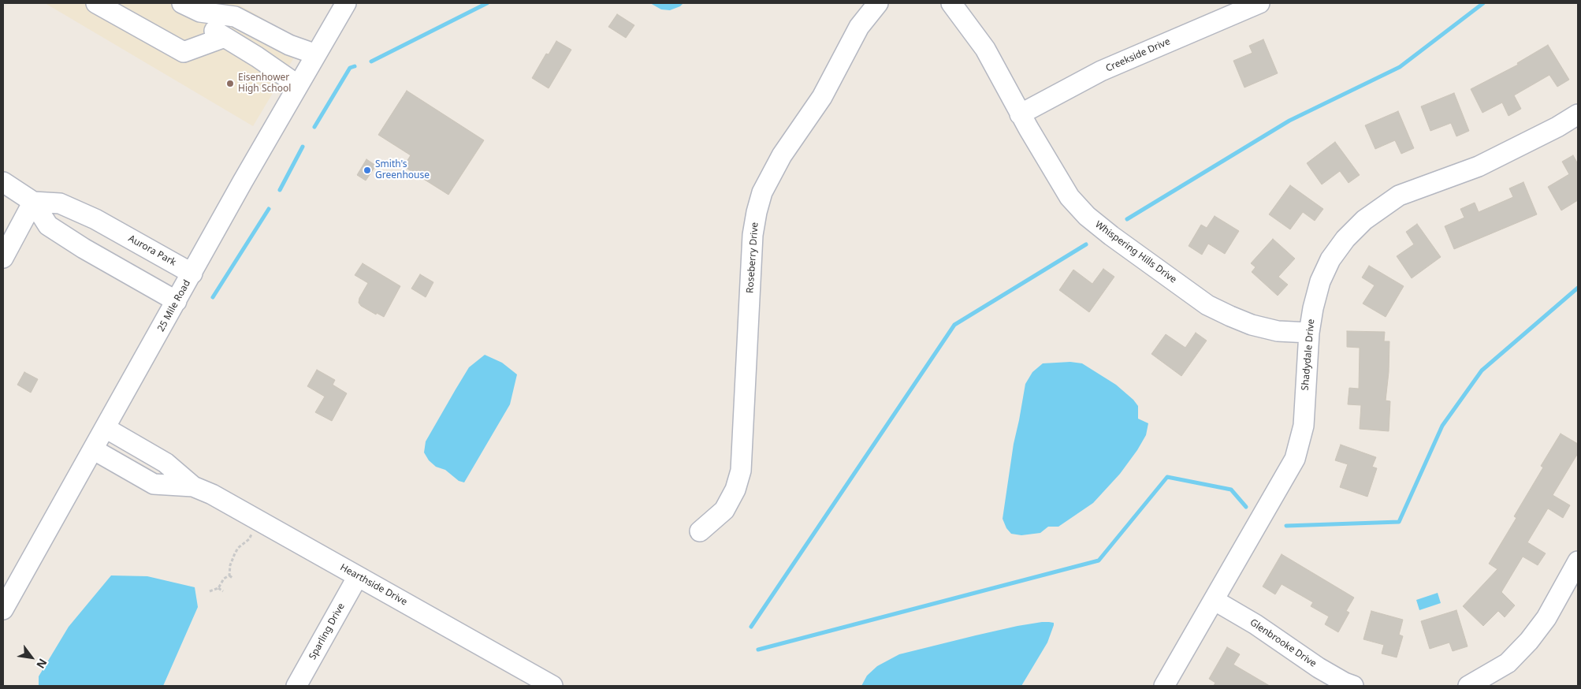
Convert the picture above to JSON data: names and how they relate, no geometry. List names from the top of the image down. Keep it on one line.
{"streets":{"street":["Creekside Drive","Aurora Park","Whispering Hills Drive","Roseberry Drive","25 Mile Road","Shadydale Drive","Hearthside Drive","Sparling Drive","Glenbrooke Drive"]},"crossings":[["Creekside Drive","Whispering Hills Drive"],["Aurora Park","25 Mile Road"],["Whispering Hills Drive","Shadydale Drive"],["25 Mile Road","Hearthside Drive"],["Shadydale Drive","Glenbrooke Drive"],["Hearthside Drive","Sparling Drive"]],"places":["Eisenhower High School","Smith's Greenhouse"],"north":"bottom right"}
